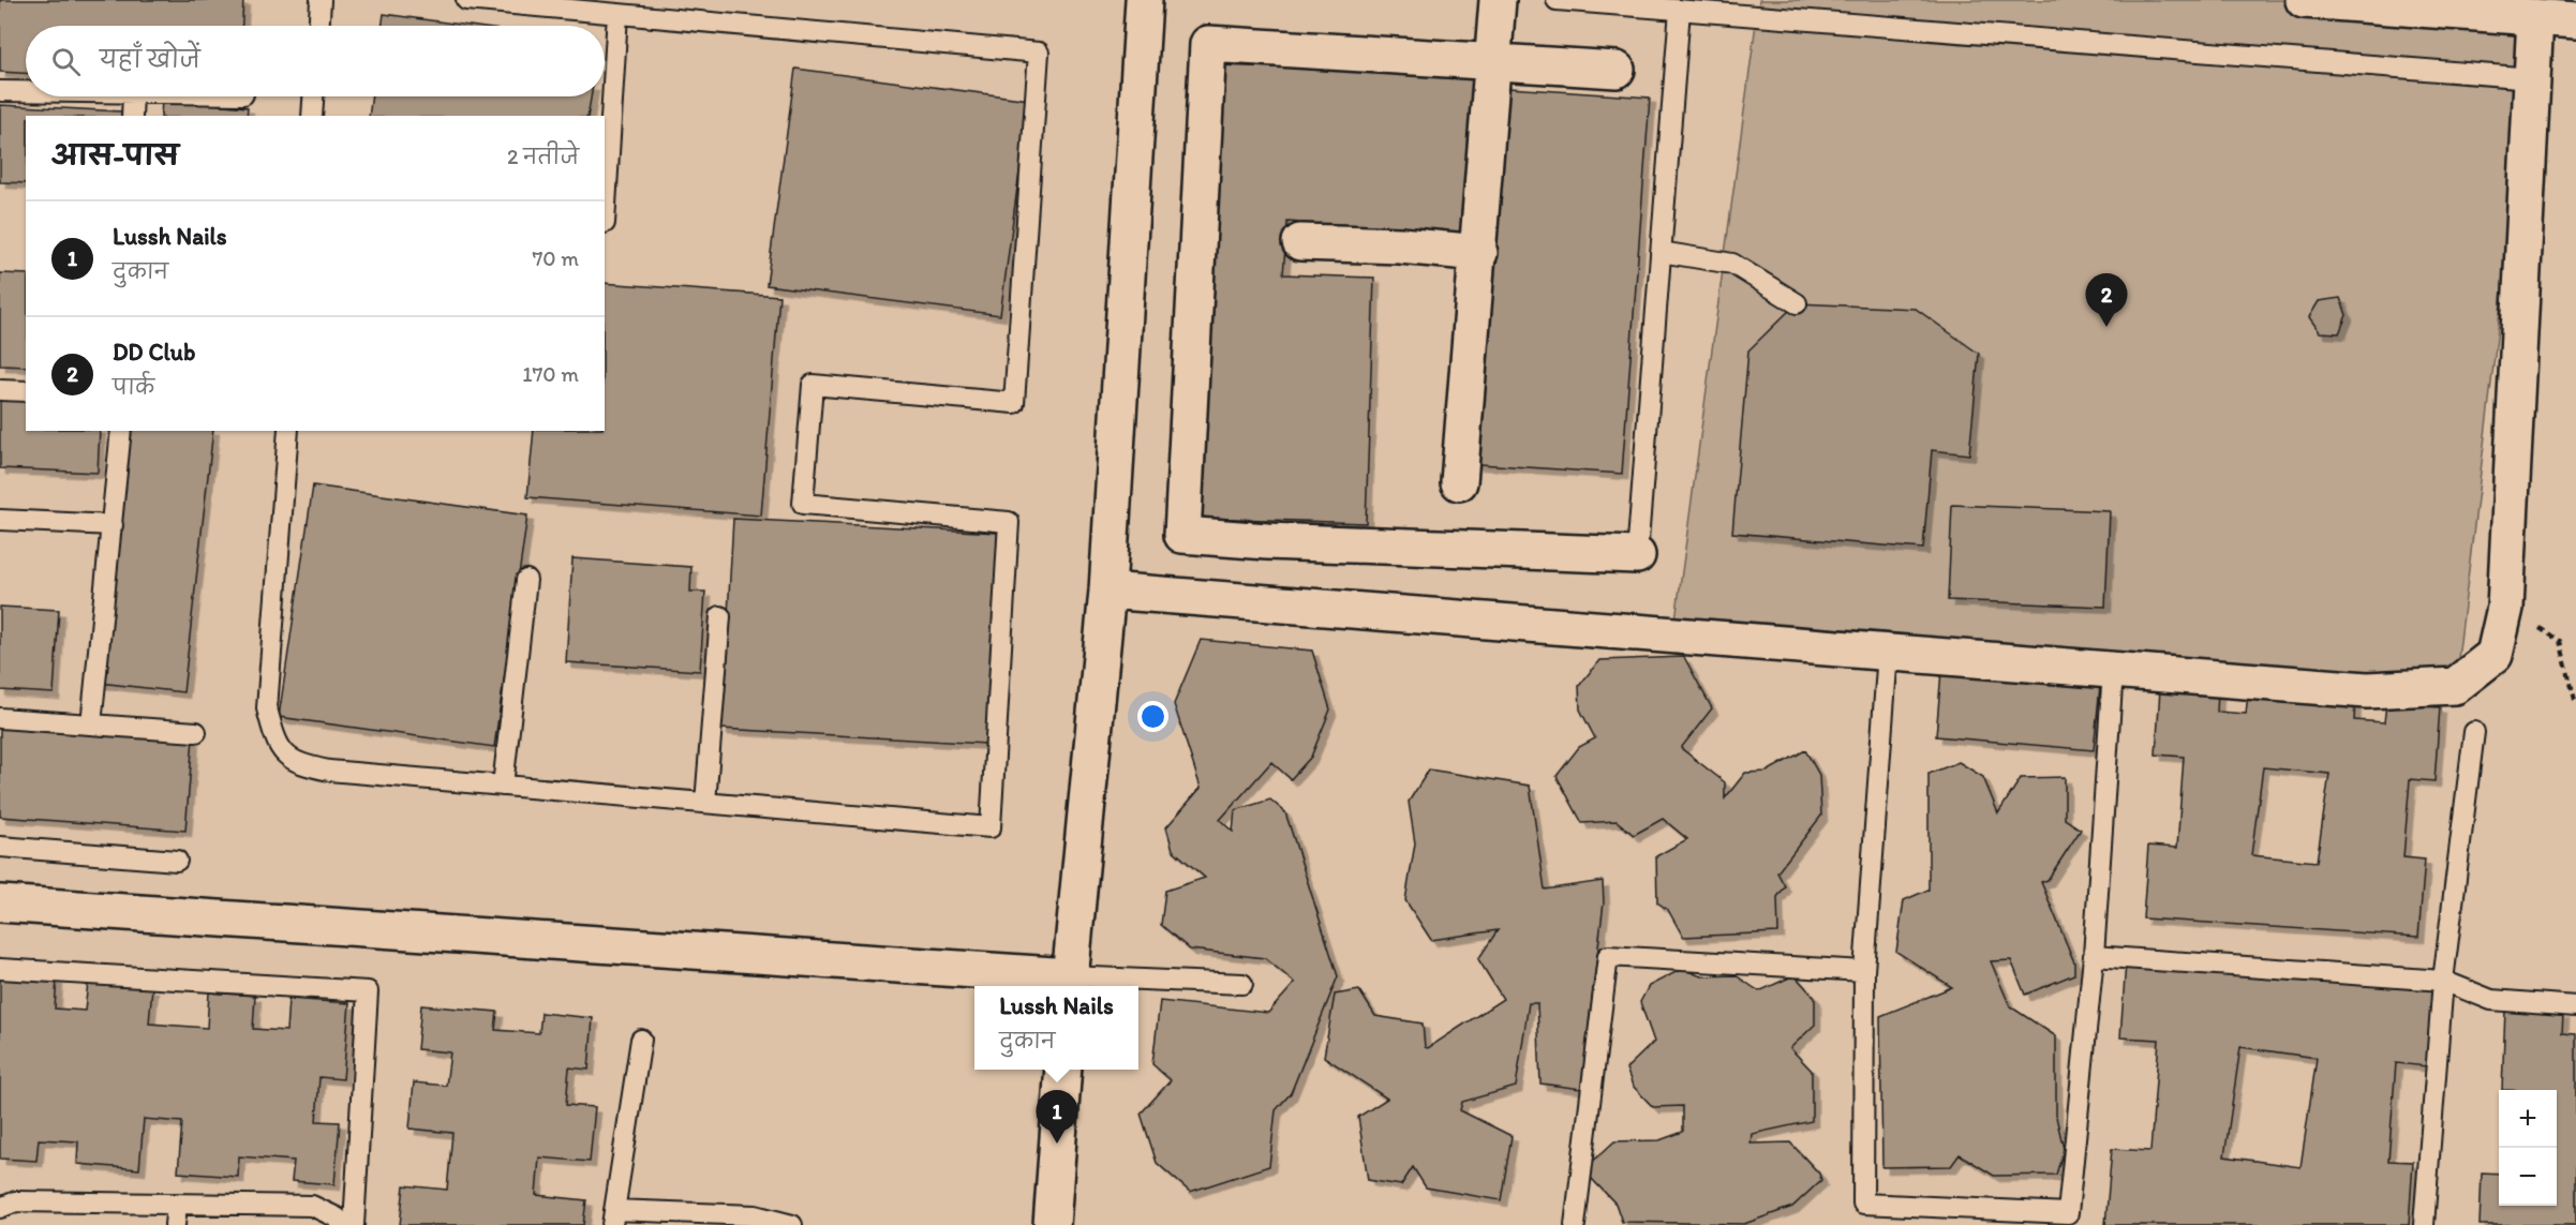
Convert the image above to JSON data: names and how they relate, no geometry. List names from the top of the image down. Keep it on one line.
{"page":{"search":"यहाँ खोजें","heading":["आस-पास","2 नतीजे"],"list":[{"mark":"1","name":"Lussh Nails","note":"दुकान","value":"70 m"},{"mark":"2","name":"DD Club","note":"पार्क","value":"170 m"}],"pins":["2","1"],"popup":["Lussh Nails","दुकान"],"map_buttons":["+","−"]}}
